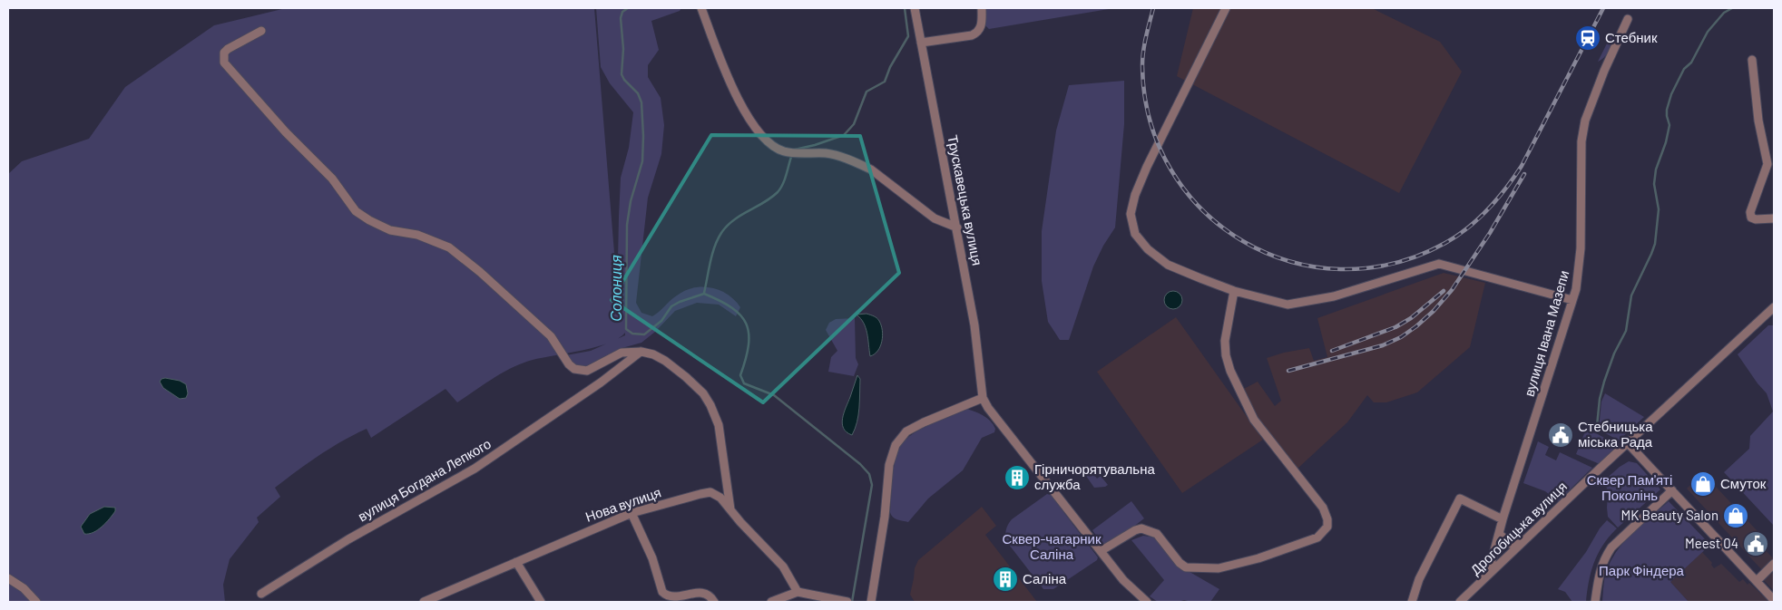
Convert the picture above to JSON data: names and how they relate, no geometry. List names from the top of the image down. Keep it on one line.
{"streets":{"street":["Трускавецька вулиця","вулиця Івана Мазепи","вулиця Богдана Лепкого","Нова вулиця","Дрогобицька вулиця"]},"crossings":[["вулиця Івана Мазепи","Дрогобицька вулиця"]],"water":["Солониця"],"parks":["Сквер Пам'яті Поколінь","Сквер-чагарник Саліна","Парк Фіндера"],"places":{"station":["Стебник"],"public building":["Стебницька міська Рада","Meest 04"],"building":["Гірничорятувальна служба","Саліна"],"shop":["Смуток","MK Beauty Salon"]}}
